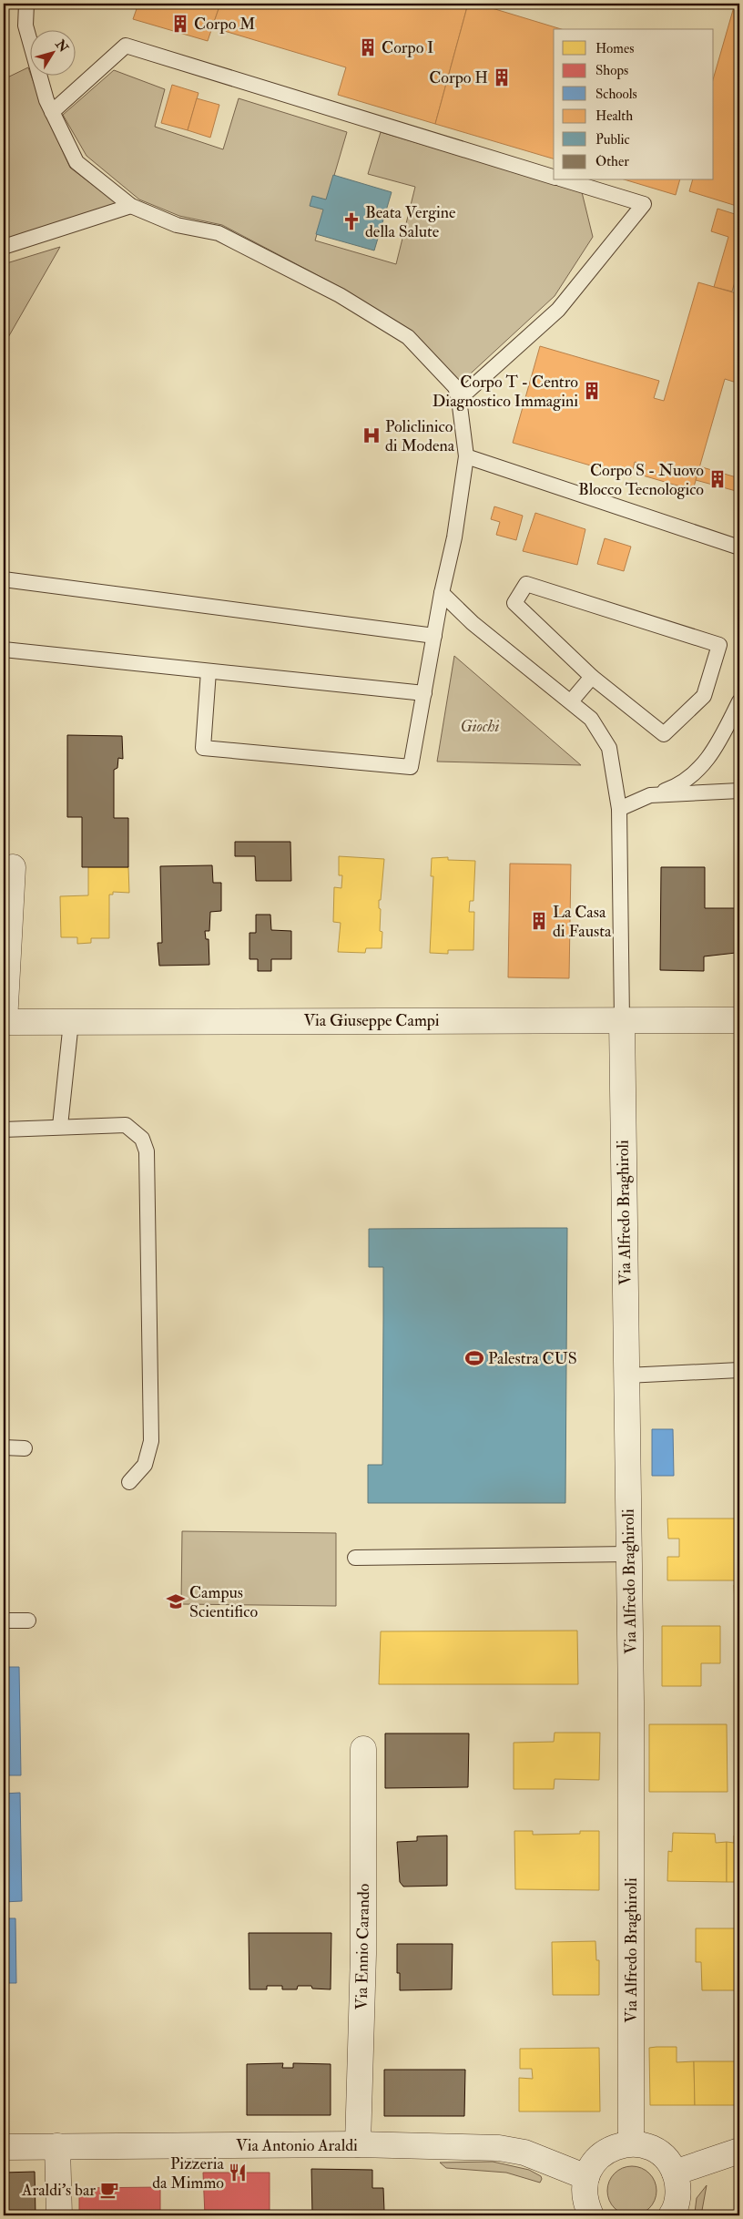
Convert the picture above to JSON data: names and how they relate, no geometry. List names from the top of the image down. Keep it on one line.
{"streets":{"street":["Via Giuseppe Campi","Via Alfredo Braghiroli","Via Ennio Carando","Via Antonio Araldi"]},"crossings":[["Via Giuseppe Campi","Via Alfredo Braghiroli"],["Via Ennio Carando","Via Antonio Araldi"]],"parks":["Giochi"],"places":{"building":["Corpo M","Corpo I","Corpo H","Corpo T - Centro Diagnostico Immagini","Corpo S - Nuovo Blocco Tecnologico","La Casa di Fausta"],"church":["Beata Vergine della Salute"],"hospital":["Policlinico di Modena"],"sports":["Palestra CUS"],"school or university":["Campus Scientifico"],"restaurant":["Pizzeria da Mimmo"],"cafe":["Araldi's bar"]},"legend":["Homes","Shops","Schools","Health","Public","Other"],"north":"top right"}
